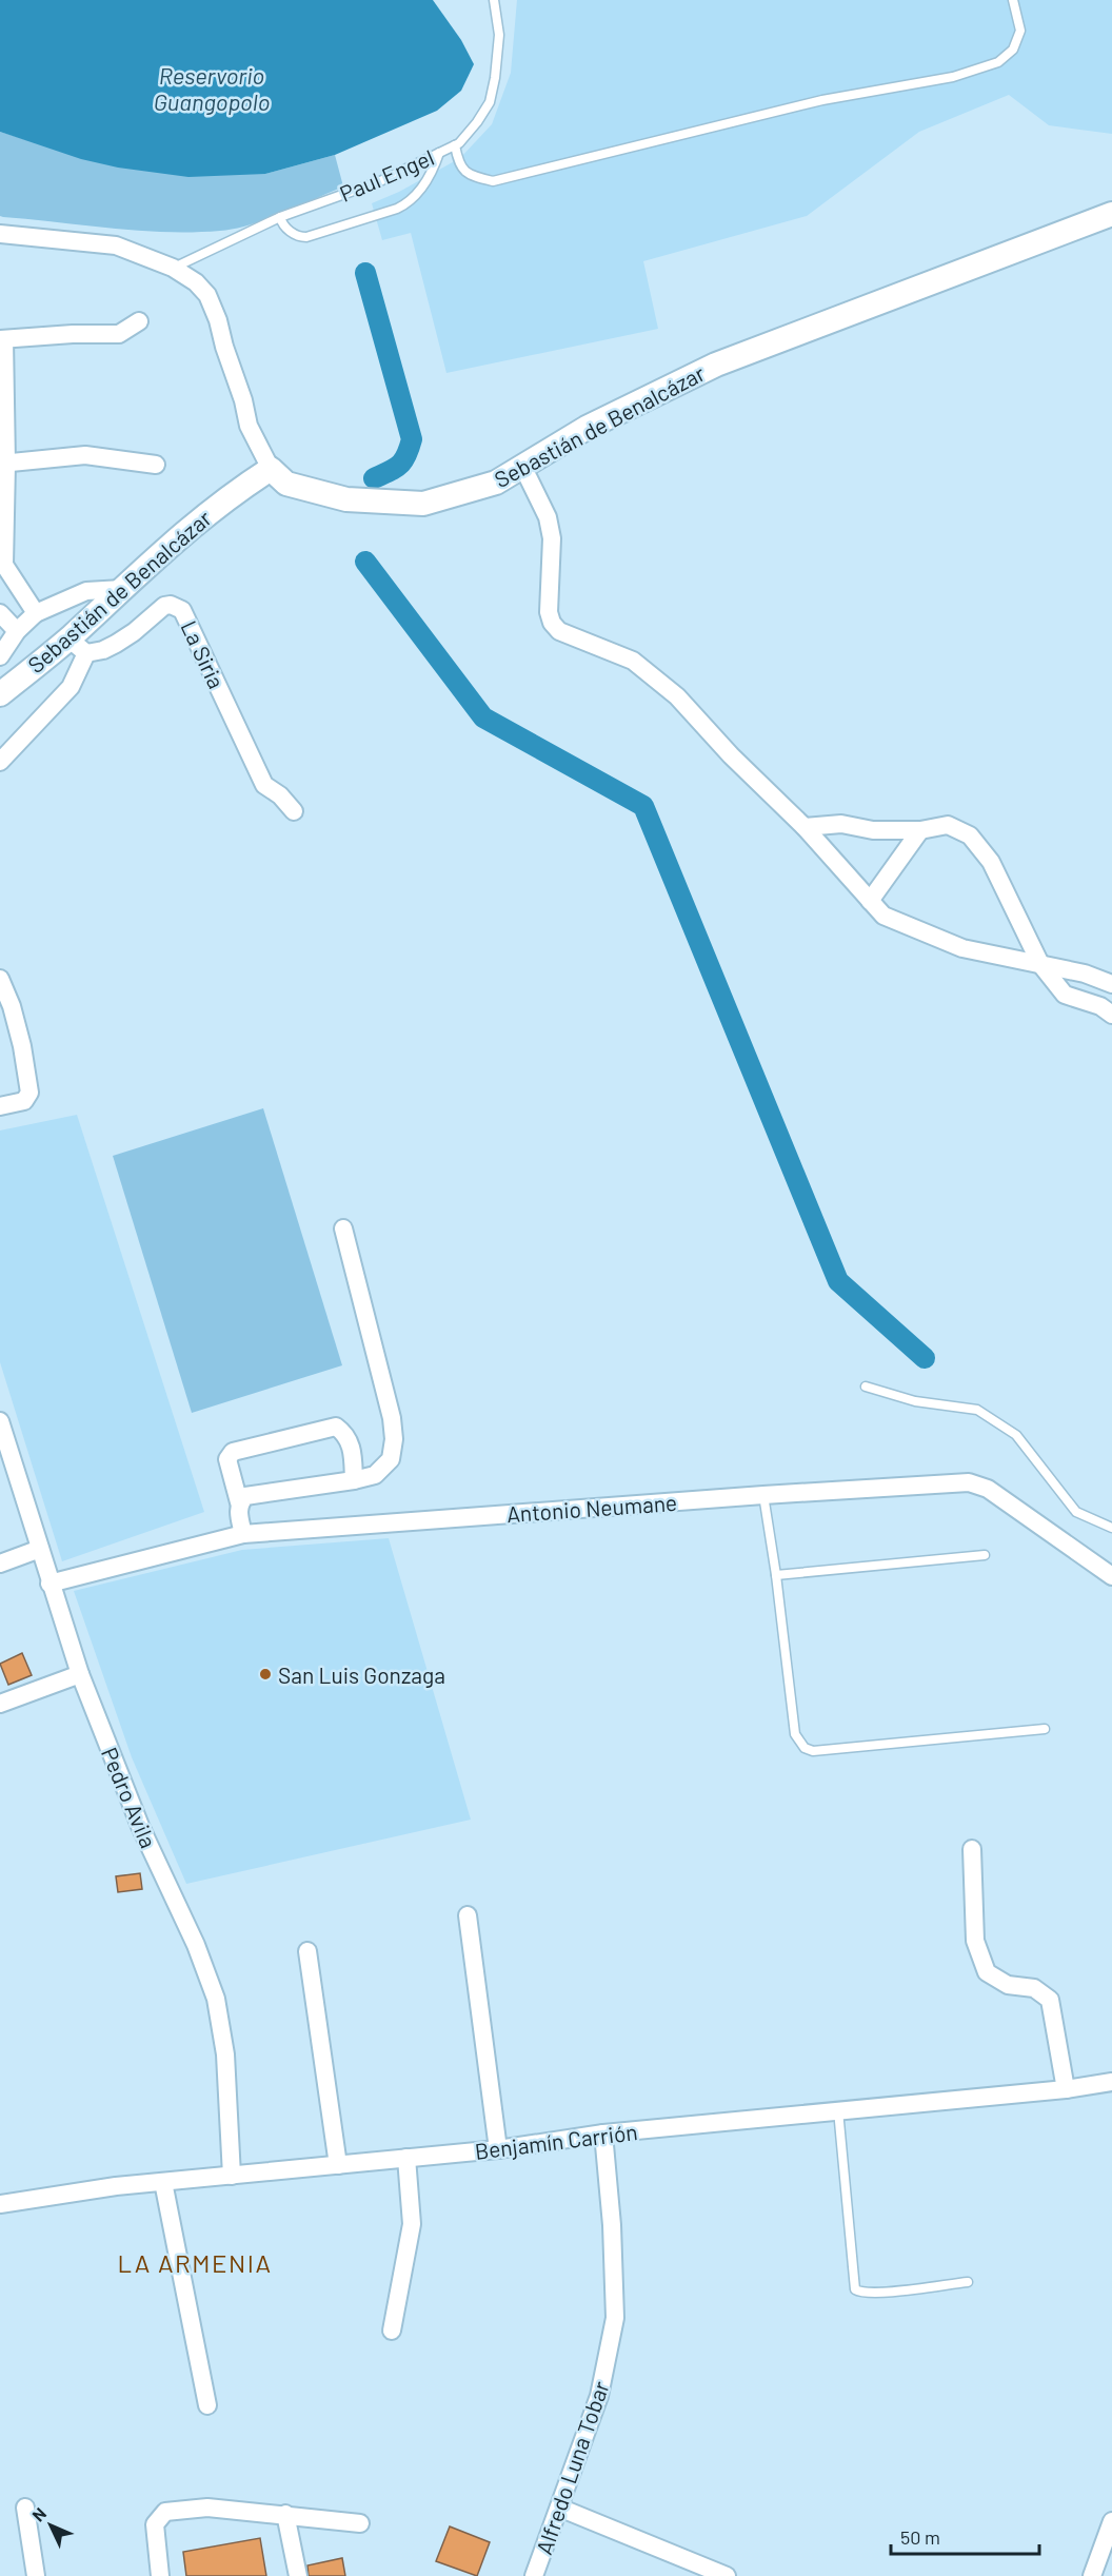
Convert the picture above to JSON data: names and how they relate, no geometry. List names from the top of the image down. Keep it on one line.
{"streets":{"main road":["Sebastián de Benalcázar"],"street":["La Siria","Antonio Neumane","Pedro Avila","Benjamín Carrión","Alfredo Luna Tobar"],"lane":["Paul Engel"]},"crossings":[["Sebastián de Benalcázar","La Siria"],["Antonio Neumane","Pedro Avila"],["Pedro Avila","Benjamín Carrión"],["Benjamín Carrión","Alfredo Luna Tobar"]],"districts":["LA ARMENIA"],"water":["Reservorio Guangopolo"],"places":["San Luis Gonzaga"],"scale_bar":"50 m","north":"top left"}
